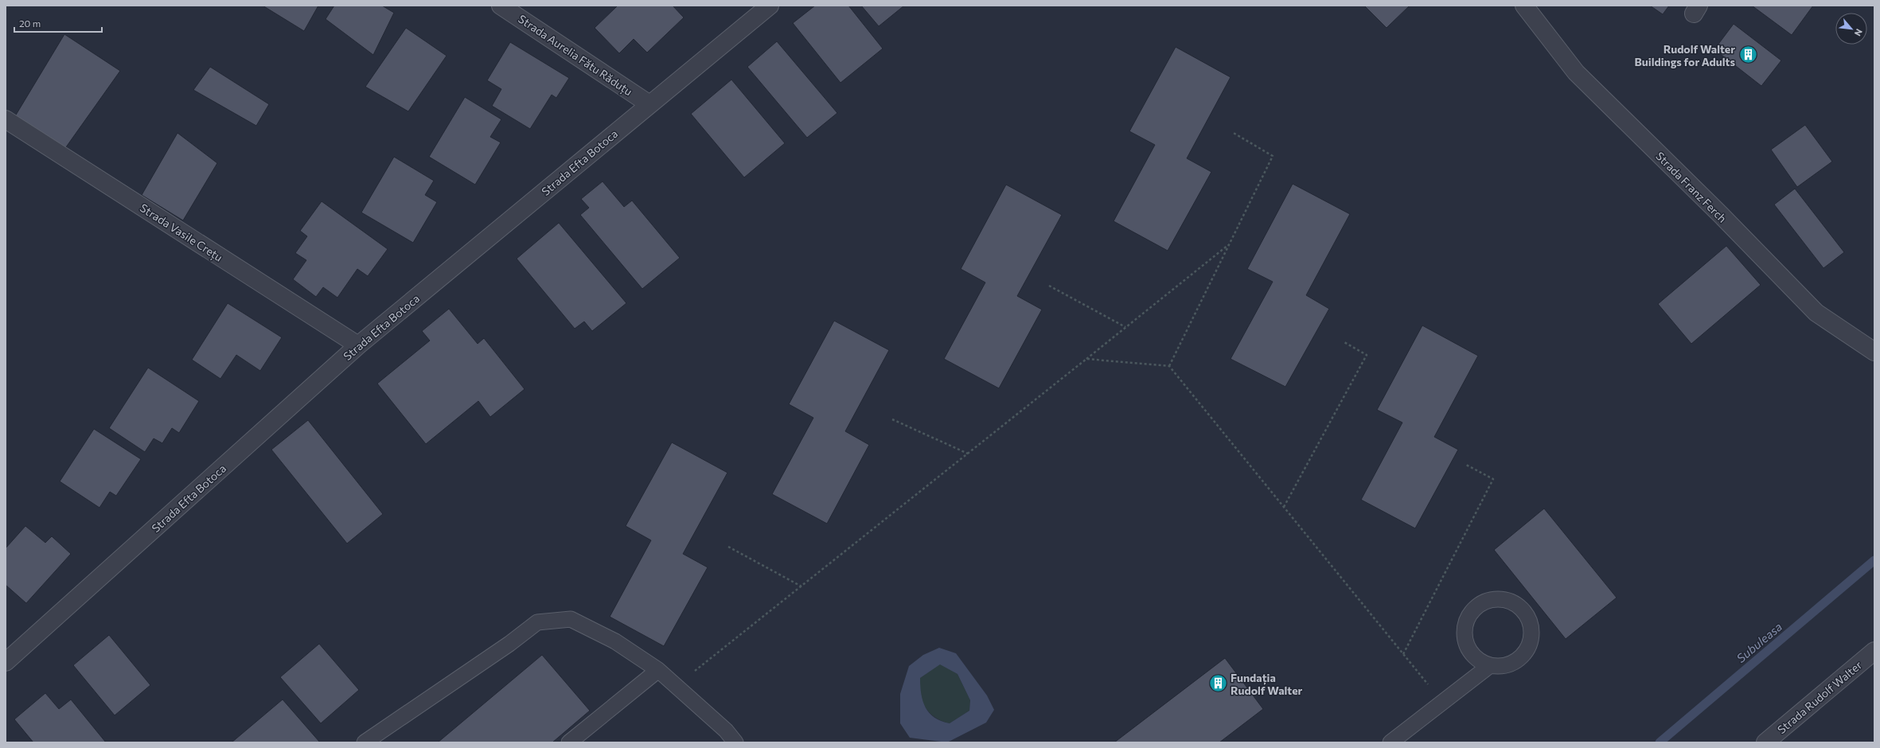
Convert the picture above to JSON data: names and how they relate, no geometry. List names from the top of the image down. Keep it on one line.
{"streets":{"street":["Strada Aurelia Fătu Răduțu","Strada Efta Botoca","Strada Franz Ferch","Strada Vasile Crețu","Strada Rudolf Walter"]},"crossings":[["Strada Aurelia Fătu Răduțu","Strada Efta Botoca"],["Strada Efta Botoca","Strada Vasile Crețu"]],"water":["Subuleasa"],"places":{"building":["Rudolf Walter Buildings for Adults","Fundația Rudolf Walter"]},"scale_bar":"20 m","north":"bottom right"}
